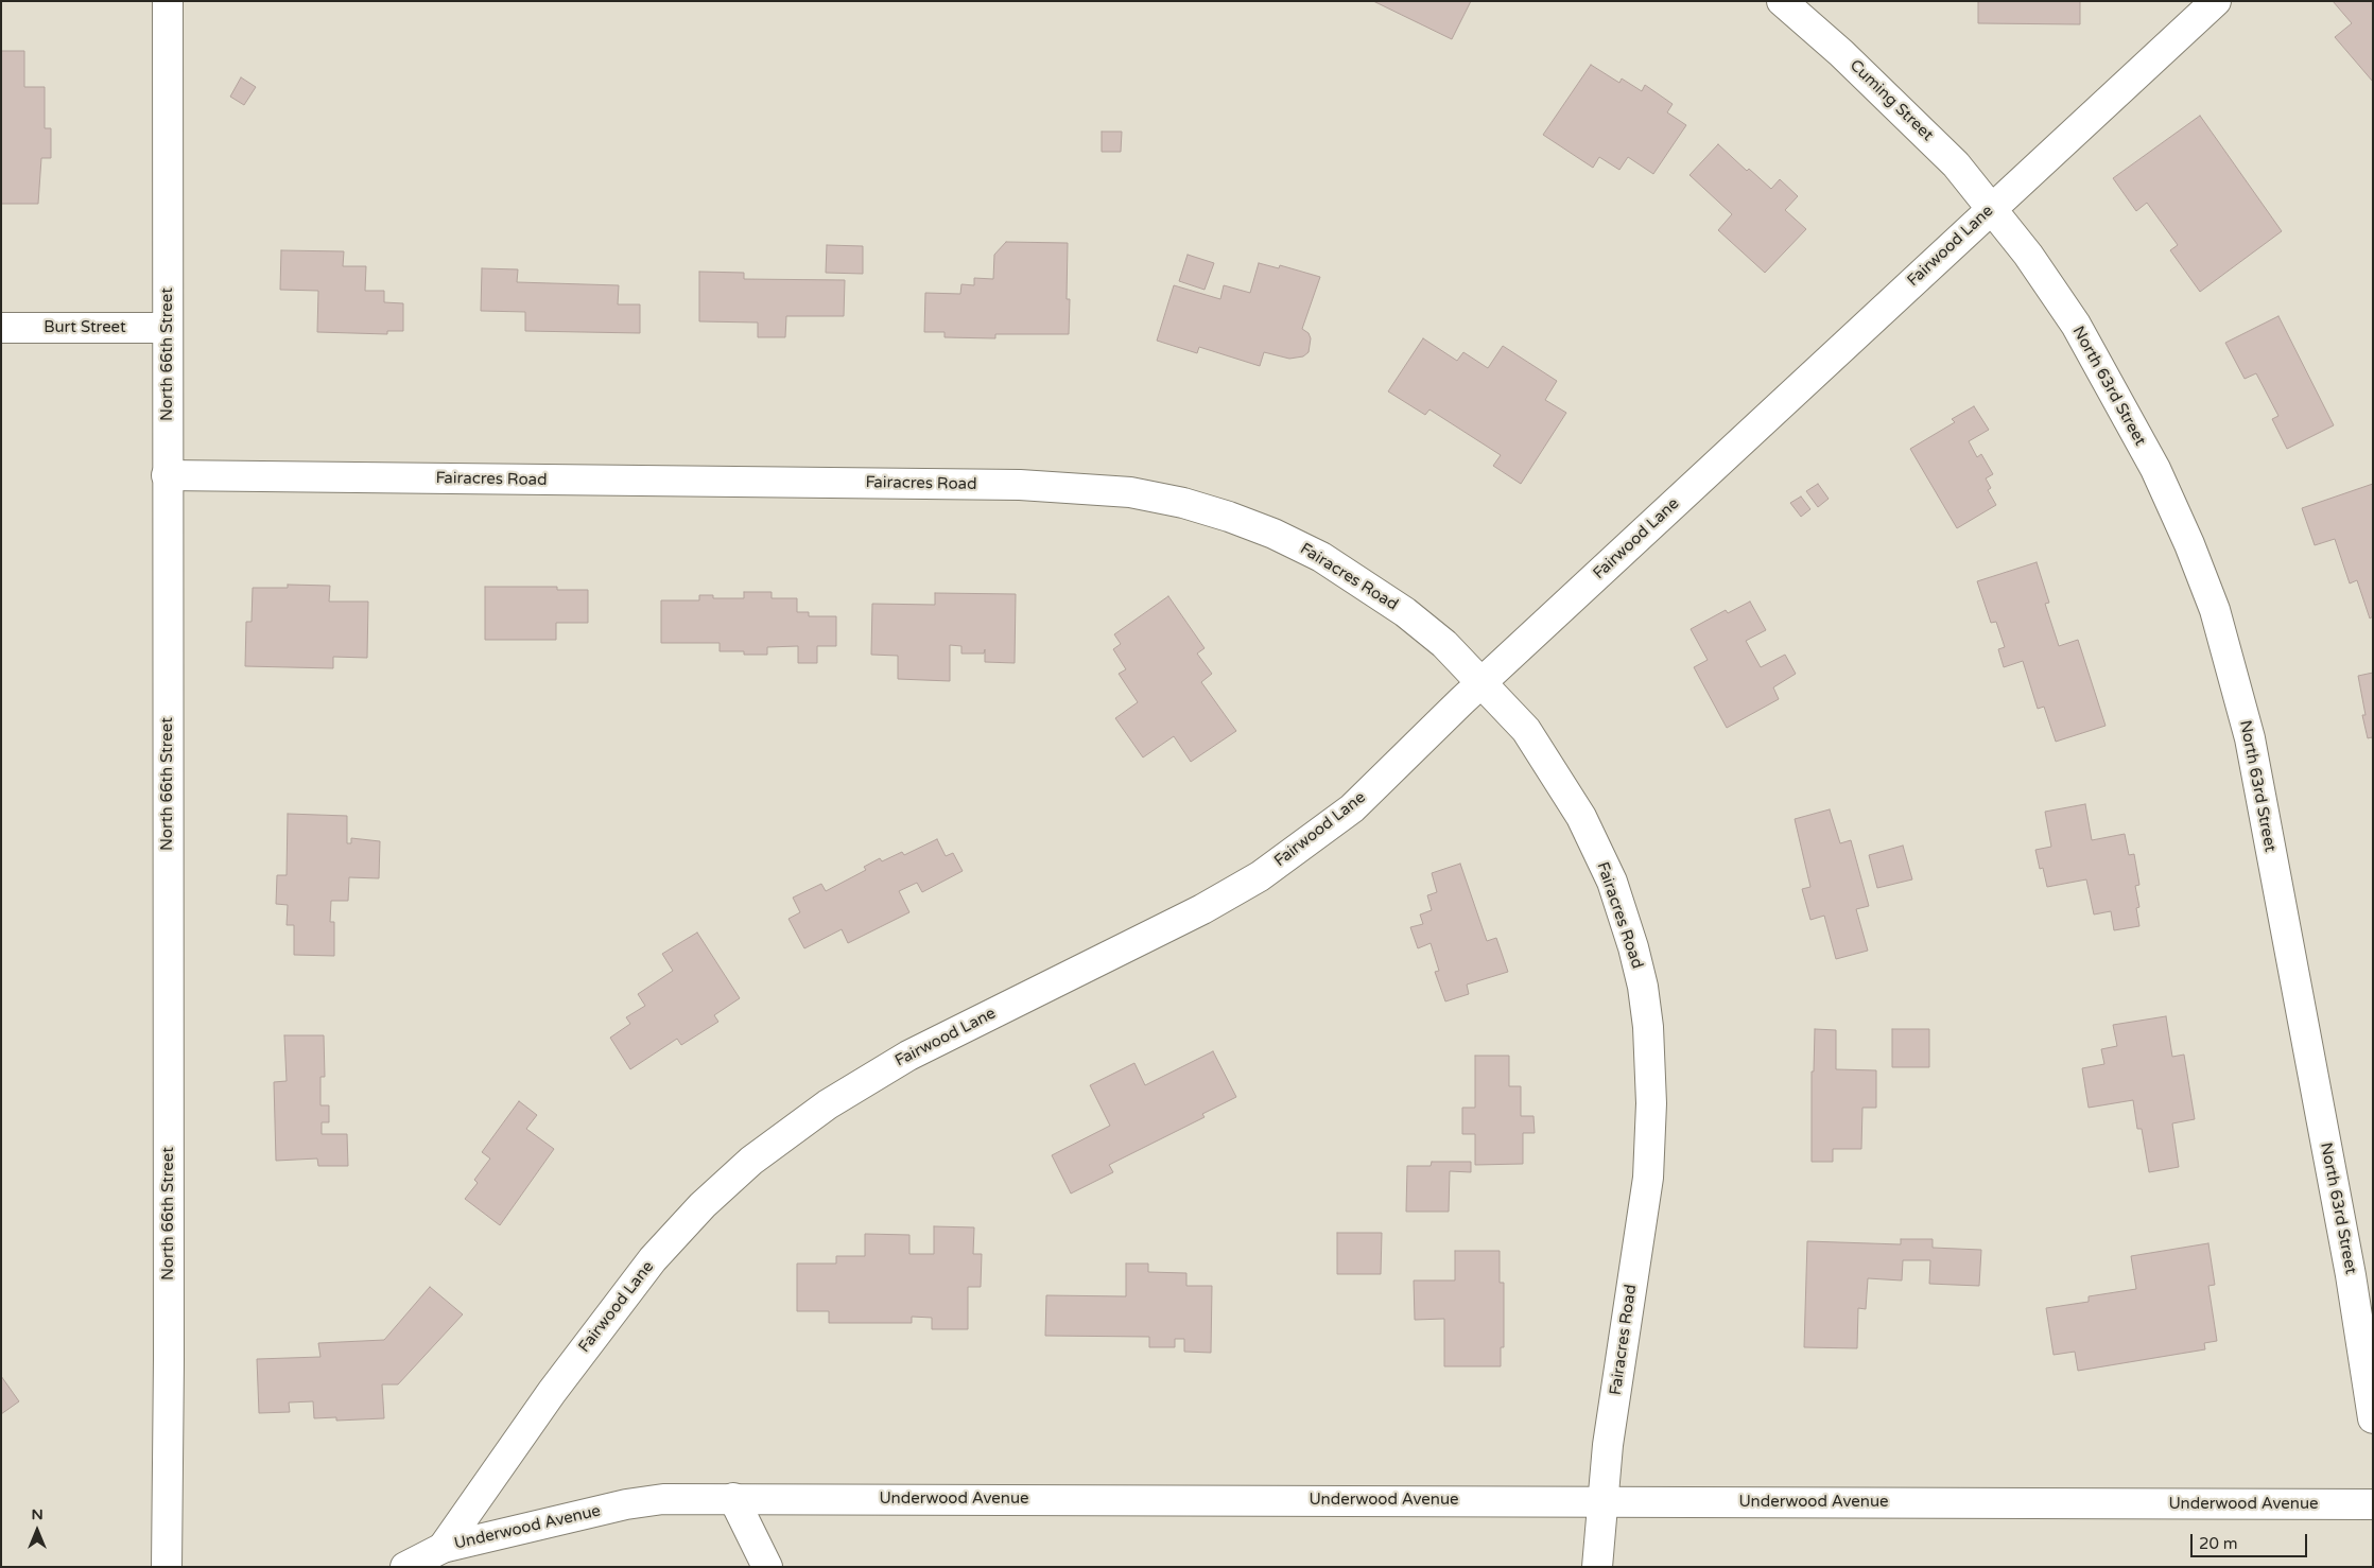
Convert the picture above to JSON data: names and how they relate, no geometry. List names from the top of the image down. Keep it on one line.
{"streets":{"street":["Cuming Street","Fairwood Lane","Burt Street","North 66th Street","North 63rd Street","Fairacres Road","Underwood Avenue"]},"crossings":[["Cuming Street","Fairwood Lane"],["Cuming Street","North 63rd Street"],["Fairwood Lane","North 63rd Street"],["Fairwood Lane","Fairacres Road"],["Fairwood Lane","Underwood Avenue"],["Burt Street","North 66th Street"],["North 66th Street","Fairacres Road"],["Fairacres Road","Underwood Avenue"]],"scale_bar":"20 m","north":"top"}
